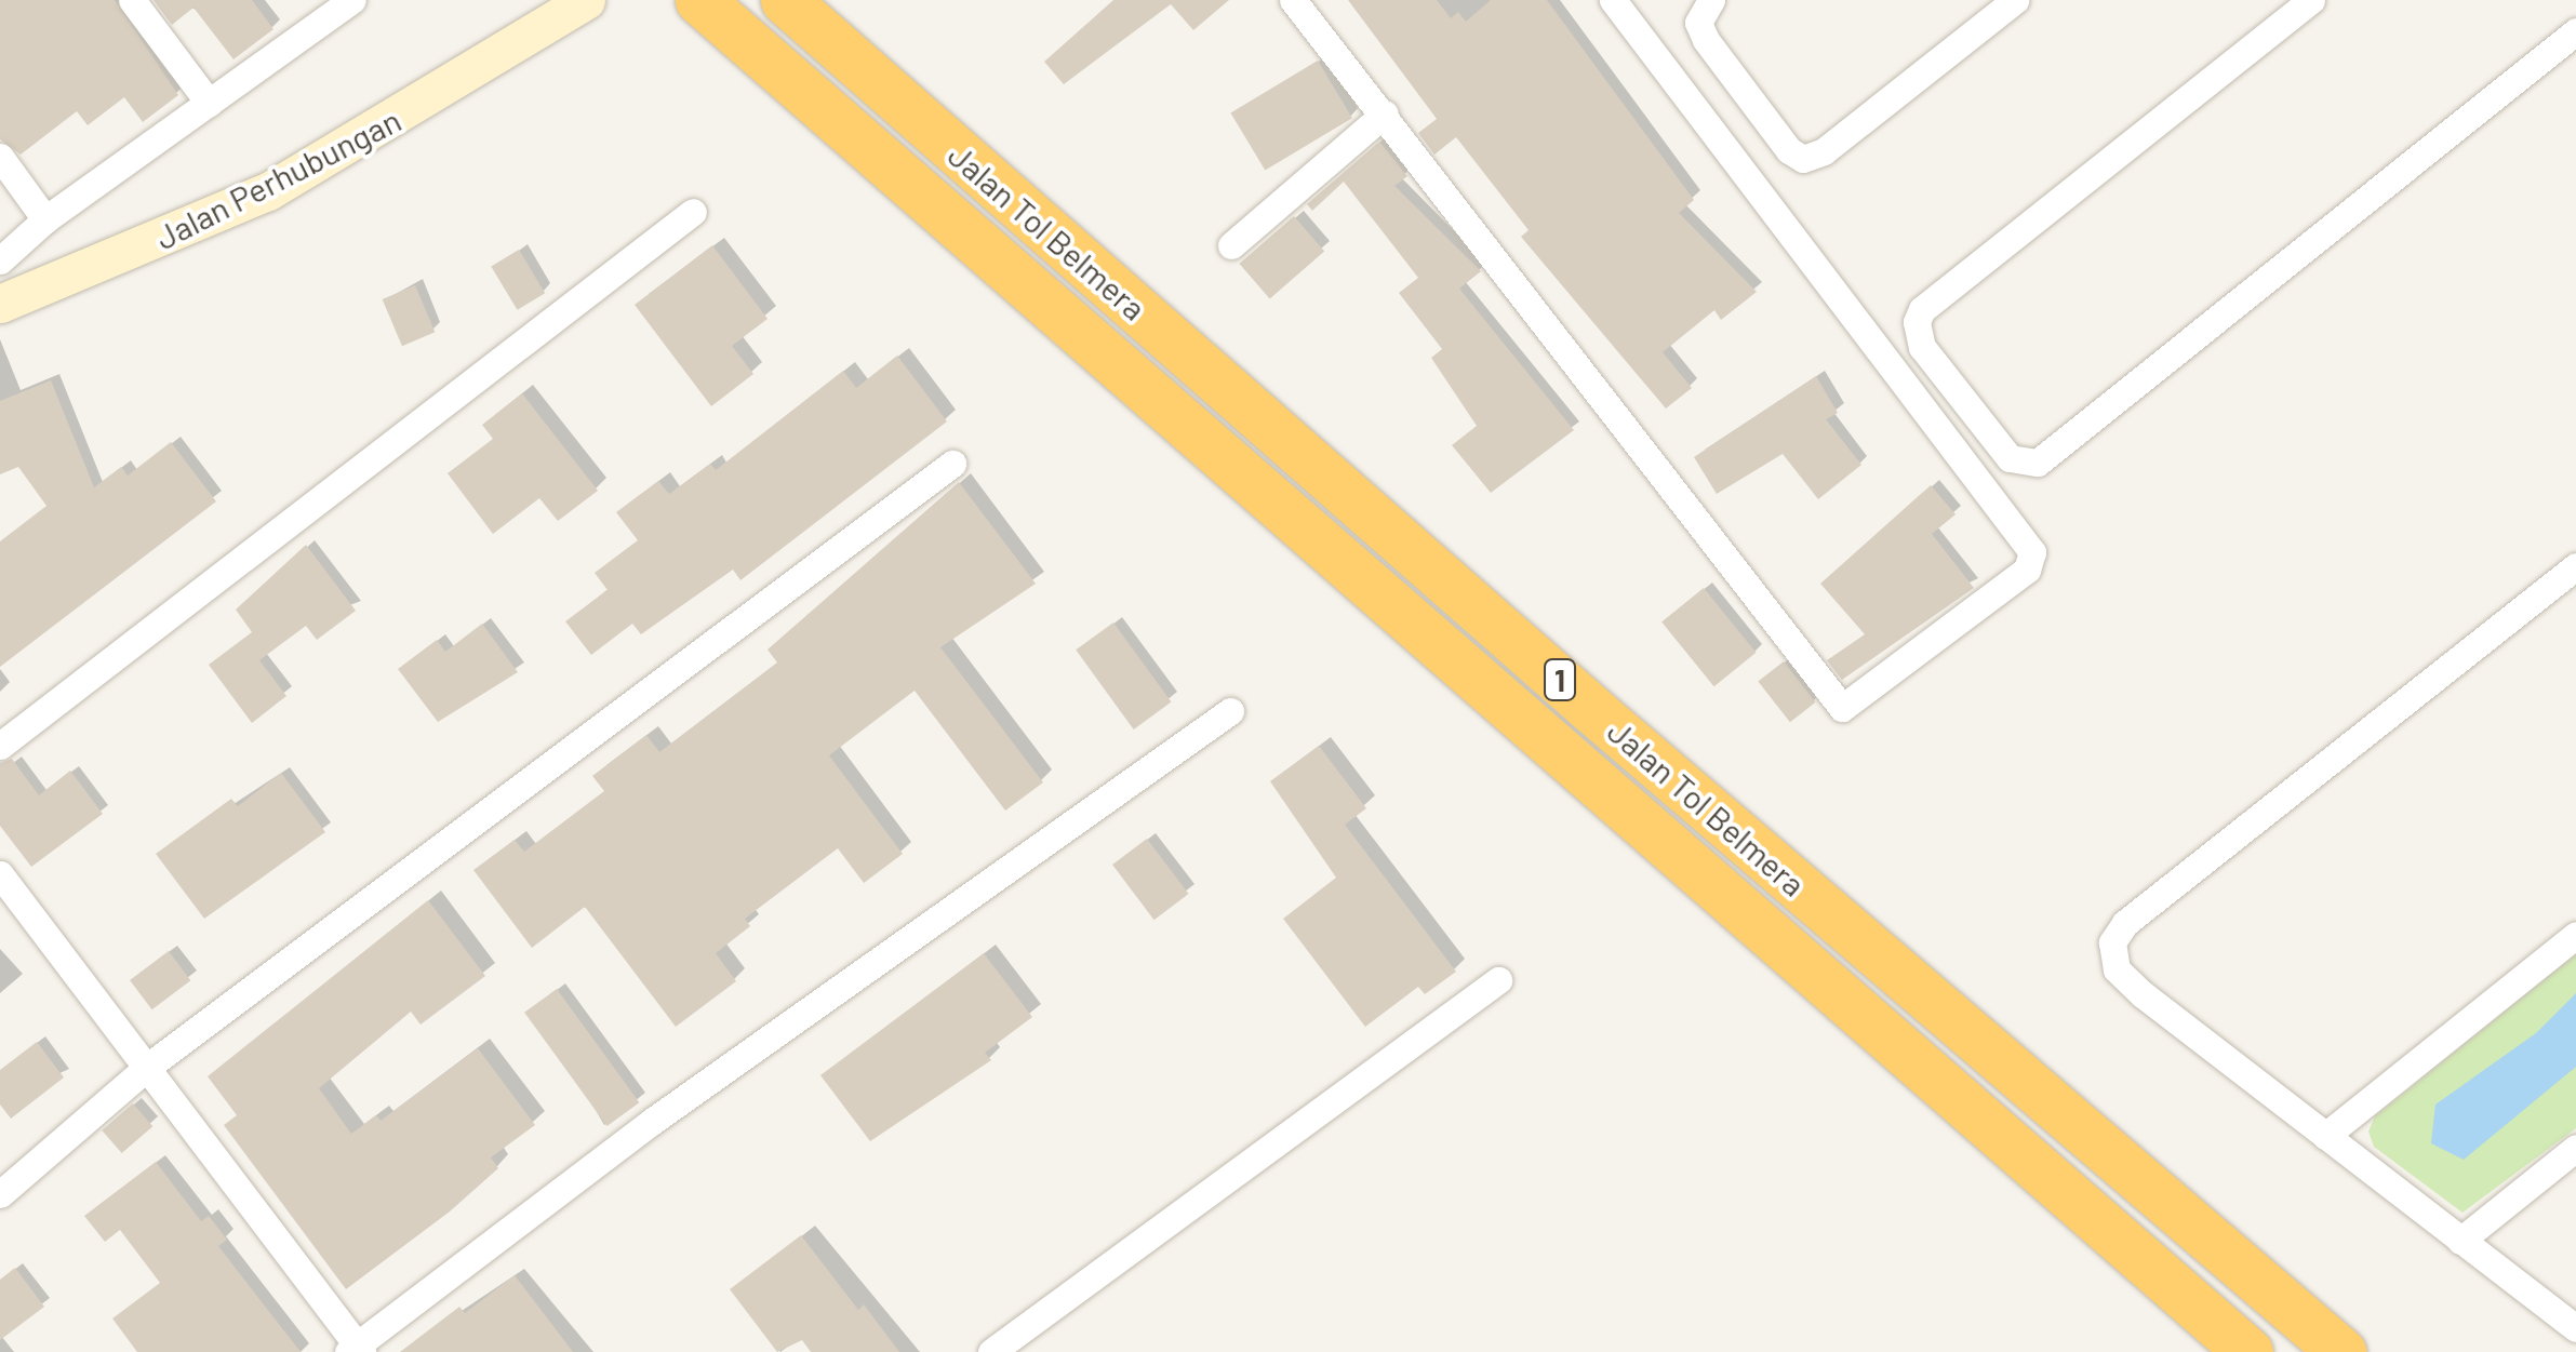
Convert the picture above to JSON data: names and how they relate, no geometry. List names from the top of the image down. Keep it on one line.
{"streets":{"highway":["Jalan Tol Belmera","1"],"main road":["Jalan Perhubungan"]}}
